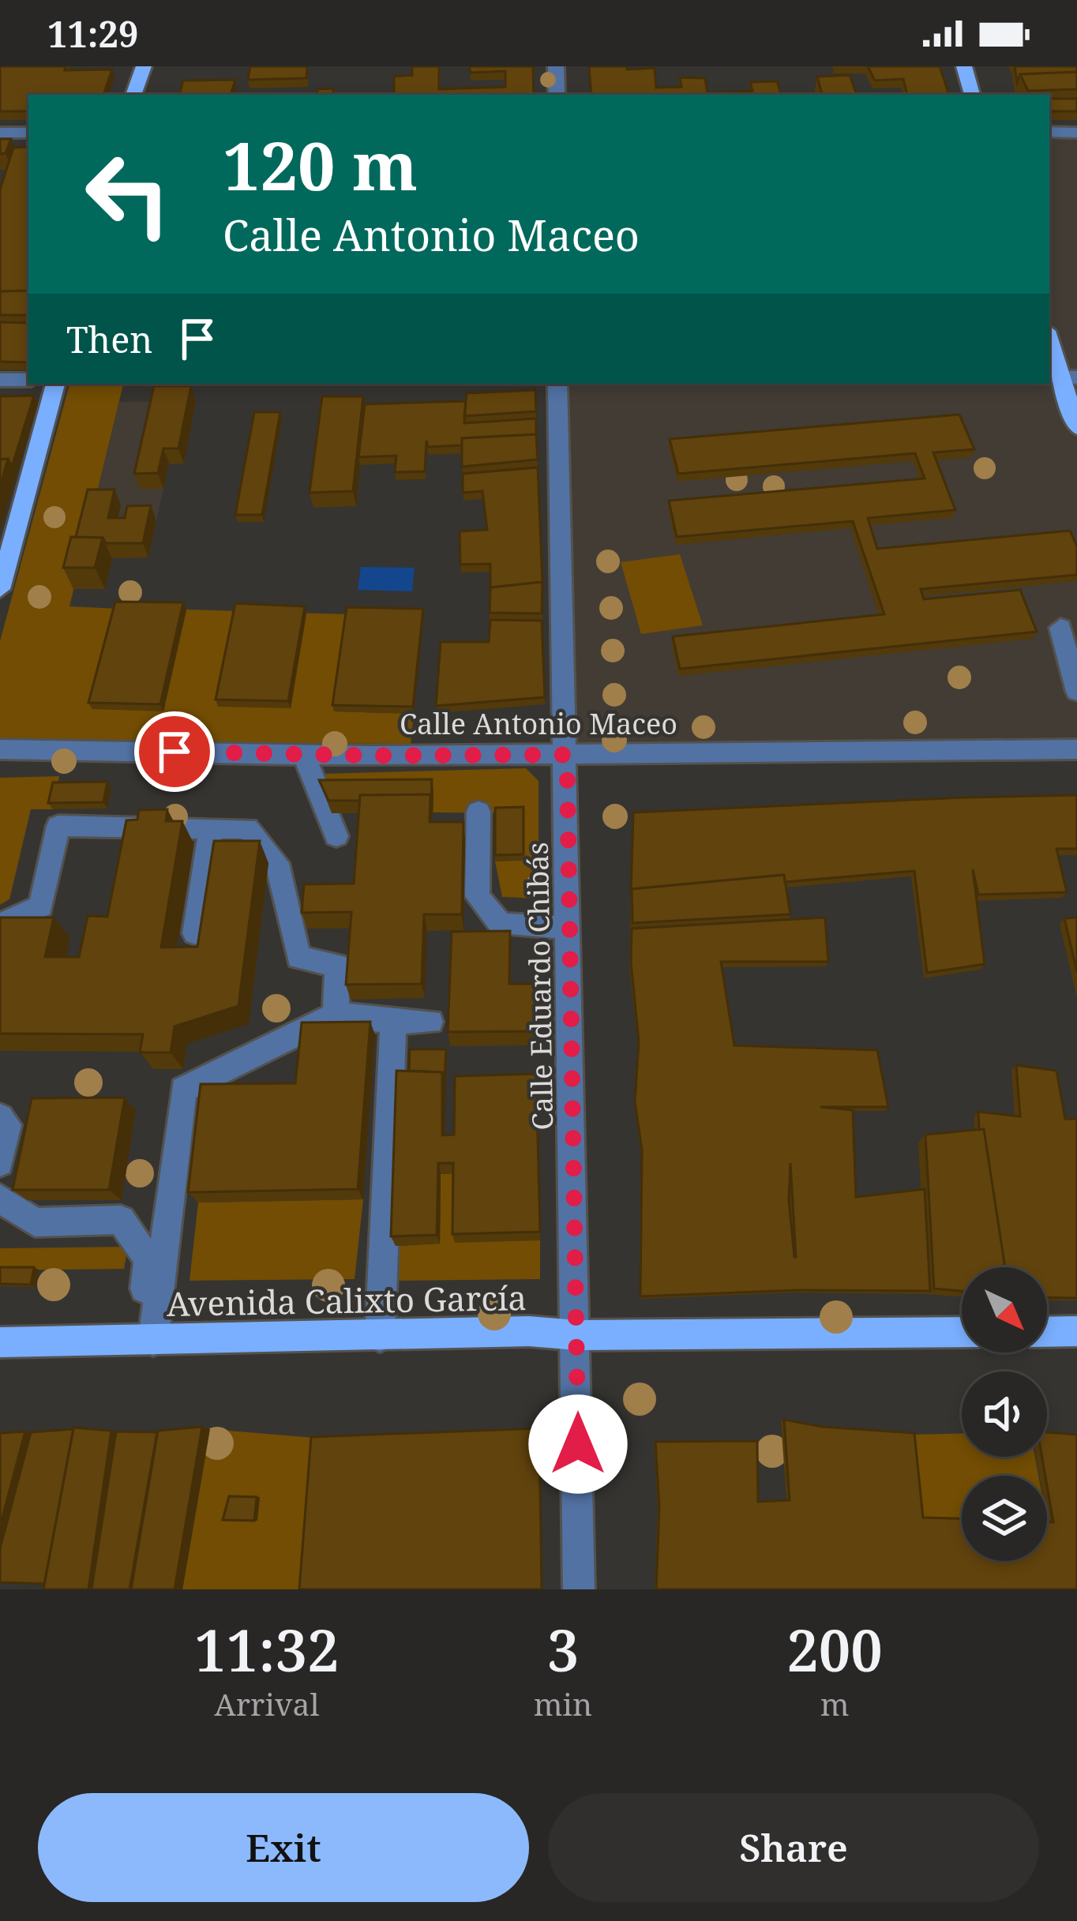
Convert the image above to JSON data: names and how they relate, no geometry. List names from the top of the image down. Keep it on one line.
{"streets":{"main road":["Avenida Calixto García"],"street":["Calle Antonio Maceo","Calle Eduardo Chibás"]},"crossings":[["Calle Antonio Maceo","Calle Eduardo Chibás"],["Calle Eduardo Chibás","Avenida Calixto García"]],"north":"bottom right","page":{"status":"11:29","turn":["120 m","Calle Antonio Maceo"],"then":"Then","eta":["11:32","Arrival","3","min","200","m"],"buttons":["Exit","Share"]}}
